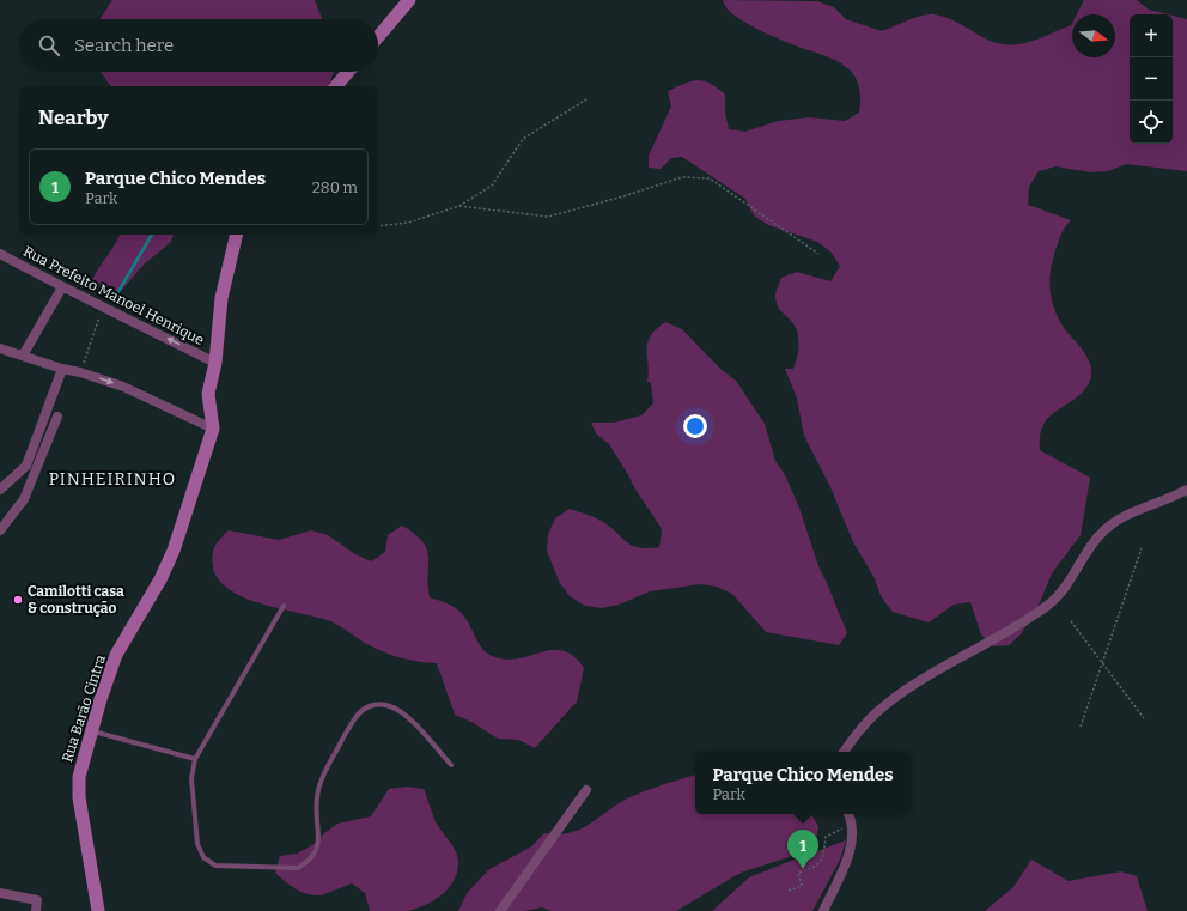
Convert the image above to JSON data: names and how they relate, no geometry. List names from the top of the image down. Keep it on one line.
{"streets":{"street":["Rua Prefeito Manoel Henrique","Rua Barão Cintra"]},"crossings":[["Rua Prefeito Manoel Henrique","Rua Barão Cintra"]],"districts":["PINHEIRINHO"],"places":["Camilotti casa & construção"],"north":"right","page":{"map_buttons":["+","−"],"search":"Search here","heading":"Nearby","list":[{"mark":"1","name":"Parque Chico Mendes","note":"Park","value":"280 m"}],"popup":["Parque Chico Mendes","Park"],"pins":"1"}}
